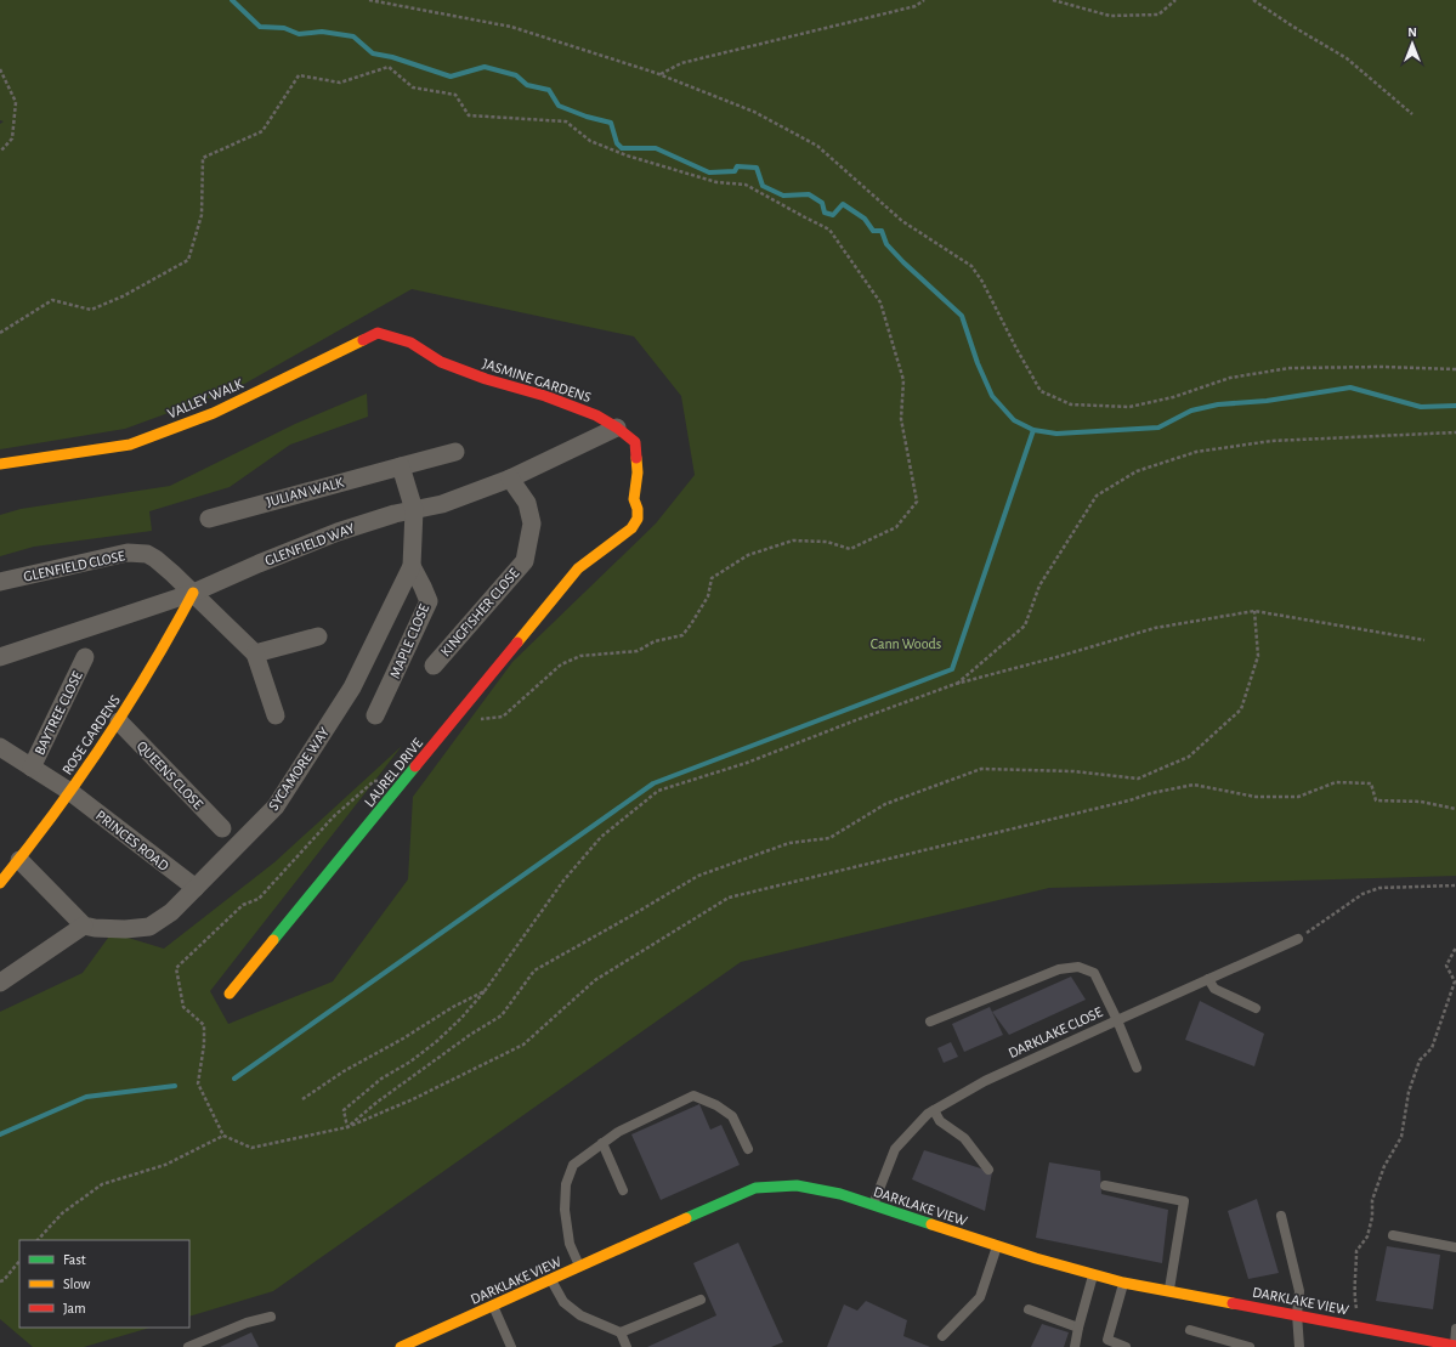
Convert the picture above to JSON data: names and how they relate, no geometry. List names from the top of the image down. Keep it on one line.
{"streets":{"street":["JASMINE GARDENS","VALLEY WALK","JULIAN WALK","GLENFIELD WAY","GLENFIELD CLOSE","KINGFISHER CLOSE","MAPLE CLOSE","BAYTREE CLOSE","ROSE GARDENS","SYCAMORE WAY","LAUREL DRIVE","QUEENS CLOSE","PRINCES ROAD","DARKLAKE VIEW"],"lane":["DARKLAKE CLOSE"]},"crossings":[["JASMINE GARDENS","VALLEY WALK"],["JASMINE GARDENS","GLENFIELD WAY"],["JASMINE GARDENS","LAUREL DRIVE"],["GLENFIELD WAY","GLENFIELD CLOSE"],["GLENFIELD WAY","KINGFISHER CLOSE"],["GLENFIELD WAY","ROSE GARDENS"],["GLENFIELD WAY","SYCAMORE WAY"],["GLENFIELD CLOSE","ROSE GARDENS"],["MAPLE CLOSE","SYCAMORE WAY"],["BAYTREE CLOSE","PRINCES ROAD"],["ROSE GARDENS","QUEENS CLOSE"],["ROSE GARDENS","PRINCES ROAD"],["SYCAMORE WAY","PRINCES ROAD"],["DARKLAKE CLOSE","DARKLAKE VIEW"]],"parks":["Cann Woods"],"legend":["Fast","Slow","Jam"],"north":"top"}
